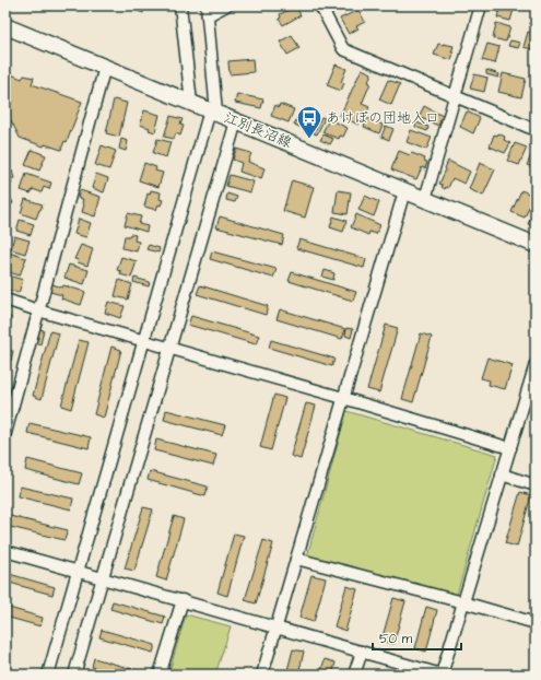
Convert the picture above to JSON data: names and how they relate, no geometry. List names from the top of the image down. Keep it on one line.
{"streets":{"main road":["江別長沼線"]},"places":{"bus stop":["あけぼの団地入口"]},"scale_bar":"50 m"}
